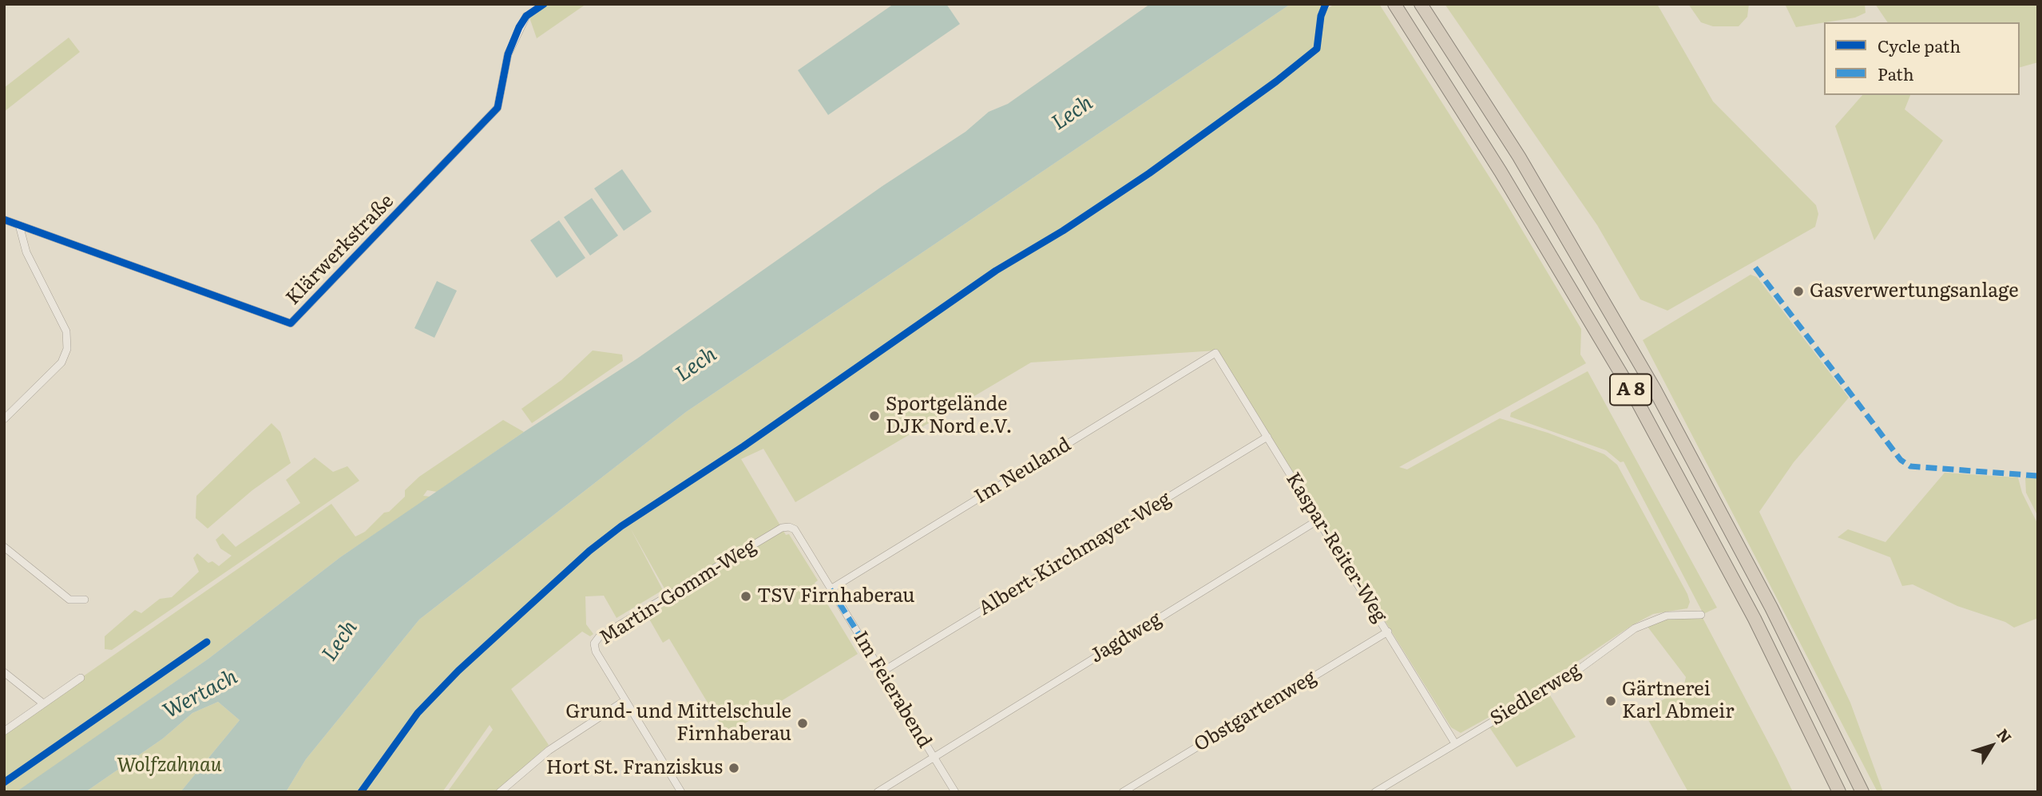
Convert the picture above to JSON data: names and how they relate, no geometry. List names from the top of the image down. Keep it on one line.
{"streets":{"highway":["A 8"],"street":["Klärwerkstraße","Im Neuland","Kaspar-Reiter-Weg","Albert-Kirchmayer-Weg","Martin-Gomm-Weg","Jagdweg","Im Feierabend","Siedlerweg","Obstgartenweg"]},"crossings":[["Im Neuland","Kaspar-Reiter-Weg"],["Im Neuland","Im Feierabend"],["Kaspar-Reiter-Weg","Albert-Kirchmayer-Weg"],["Kaspar-Reiter-Weg","Jagdweg"],["Kaspar-Reiter-Weg","Siedlerweg"],["Kaspar-Reiter-Weg","Obstgartenweg"],["Albert-Kirchmayer-Weg","Im Feierabend"],["Martin-Gomm-Weg","Im Feierabend"],["Jagdweg","Im Feierabend"]],"water":["Lech","Wertach"],"parks":["Wolfzahnau"],"places":["Gasverwertungsanlage","Sportgelände DJK Nord e.V.","TSV Firnhaberau","Gärtnerei Karl Abmeir","Grund- und Mittelschule Firnhaberau","Hort St. Franziskus"],"legend":["Cycle path","Path"],"north":"top right"}
